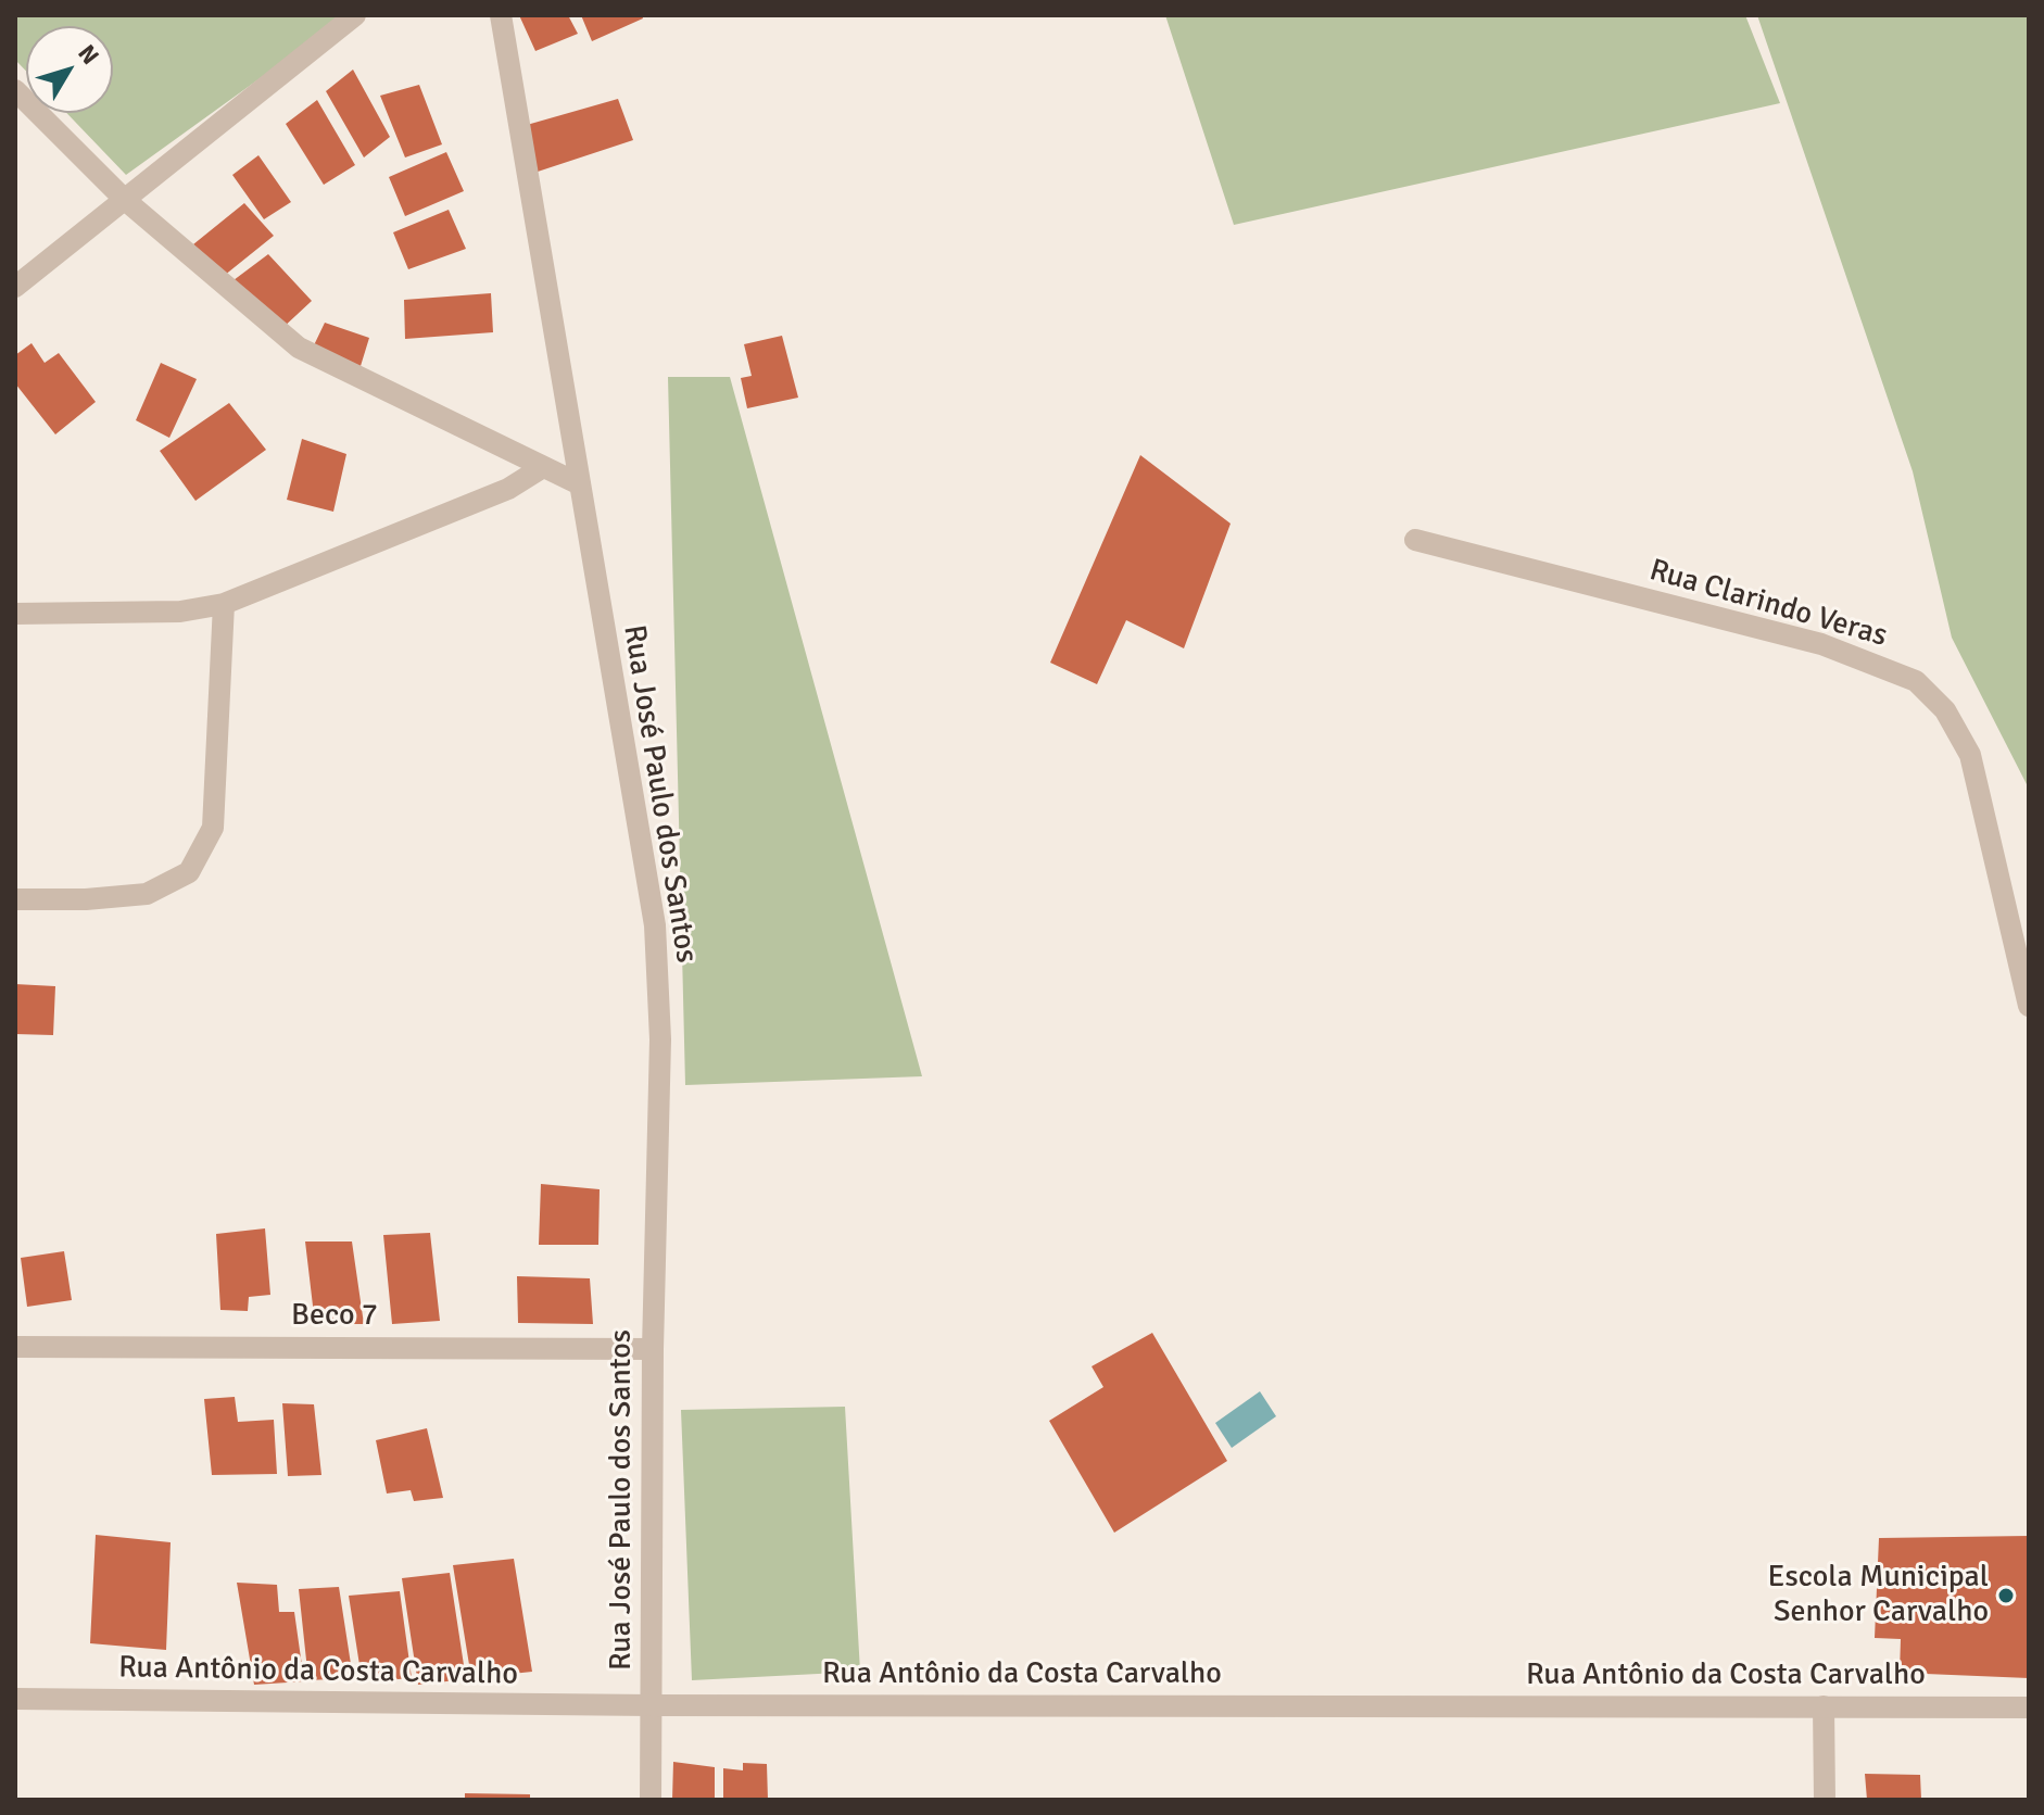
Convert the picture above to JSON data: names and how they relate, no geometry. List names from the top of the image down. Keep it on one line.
{"streets":{"street":["Rua Clarindo Veras","Rua José Paulo dos Santos","Beco 7","Rua Antônio da Costa Carvalho"]},"crossings":[["Rua José Paulo dos Santos","Beco 7"],["Rua José Paulo dos Santos","Rua Antônio da Costa Carvalho"]],"places":["Escola Municipal Senhor Carvalho"],"north":"top right"}
